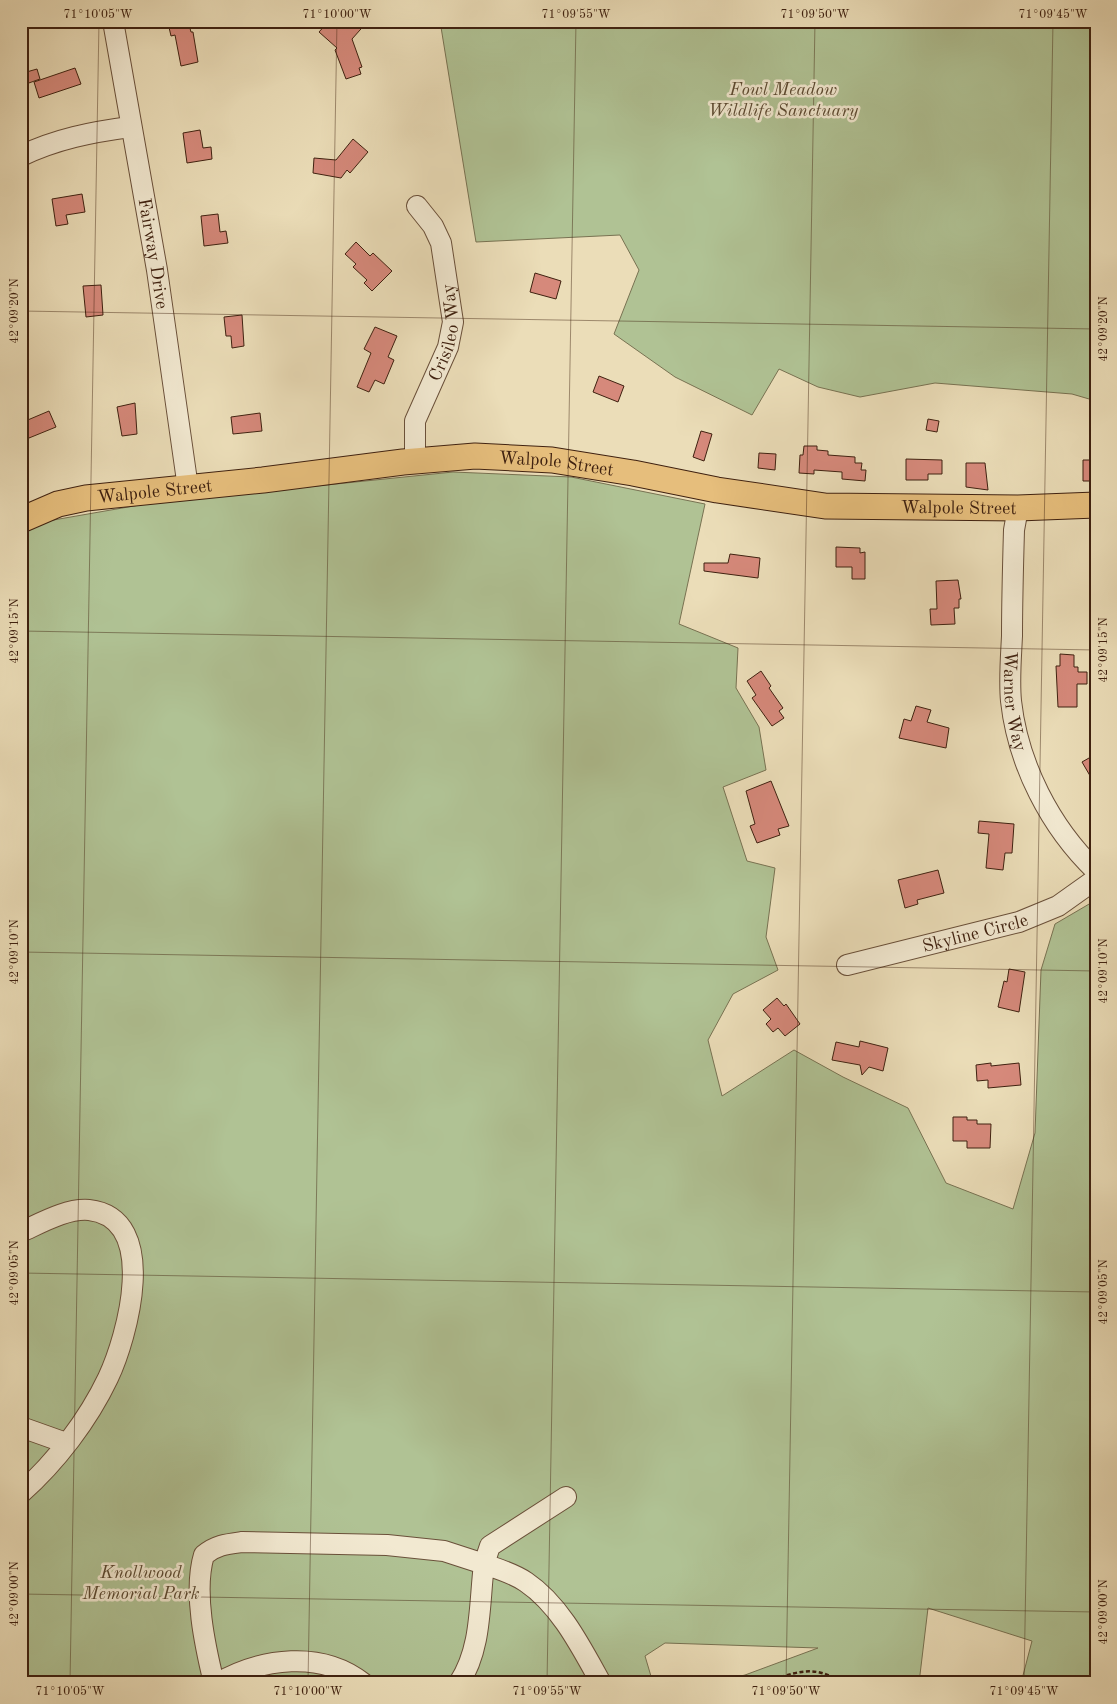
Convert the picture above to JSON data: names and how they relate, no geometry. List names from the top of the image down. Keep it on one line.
{"streets":{"main road":["Walpole Street"],"street":["Fairway Drive","Crisileo Way","Warner Way","Skyline Circle"]},"crossings":[["Fairway Drive","Walpole Street"],["Crisileo Way","Walpole Street"],["Walpole Street","Warner Way"]],"parks":["Fowl Meadow Wildlife Sanctuary","Knollwood Memorial Park"],"coordinates":["71°10'05\"W","71°10'00\"W","71°09'55\"W","71°09'50\"W","71°09'45\"W","42°09'20\"N","42°09'15\"N","42°09'10\"N","42°09'05\"N","42°09'00\"N"]}
